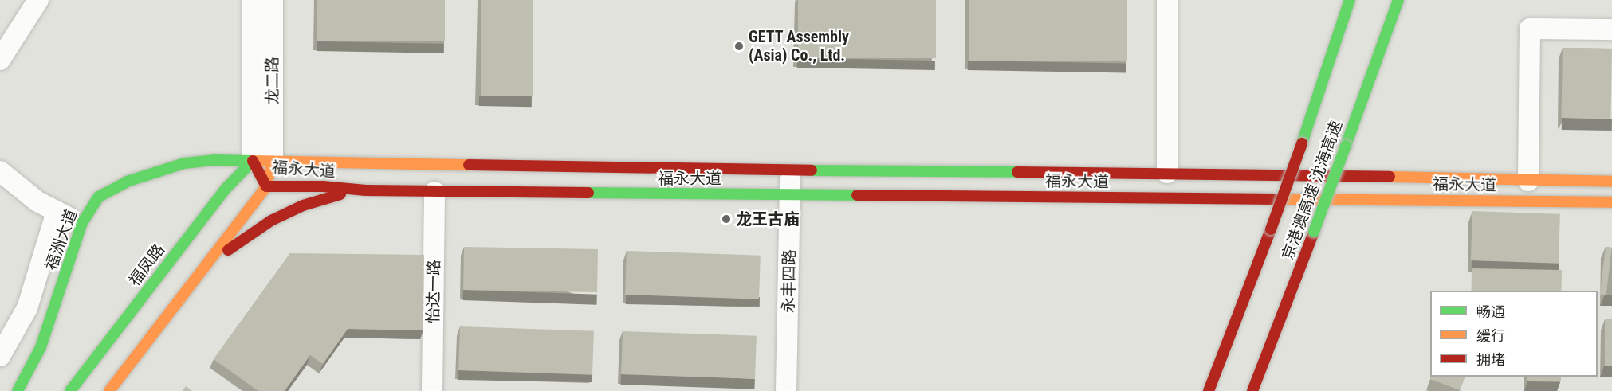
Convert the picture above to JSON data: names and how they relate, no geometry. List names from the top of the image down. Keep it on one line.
{"streets":{"main road":["福永大道","京港澳高速 沈海高速","福洲大道","福凤路"],"street":["龙二路","永丰四路","怡达一路"]},"crossings":[["龙二路","福永大道"],["龙二路","福洲大道"],["龙二路","福凤路"],["福永大道","福洲大道"],["福永大道","福凤路"],["福永大道","永丰四路"],["福永大道","怡达一路"],["福洲大道","福凤路"]],"places":["GETT Assembly (Asia) Co., Ltd.","龙王古庙"],"legend":["畅通","缓行","拥堵"]}
